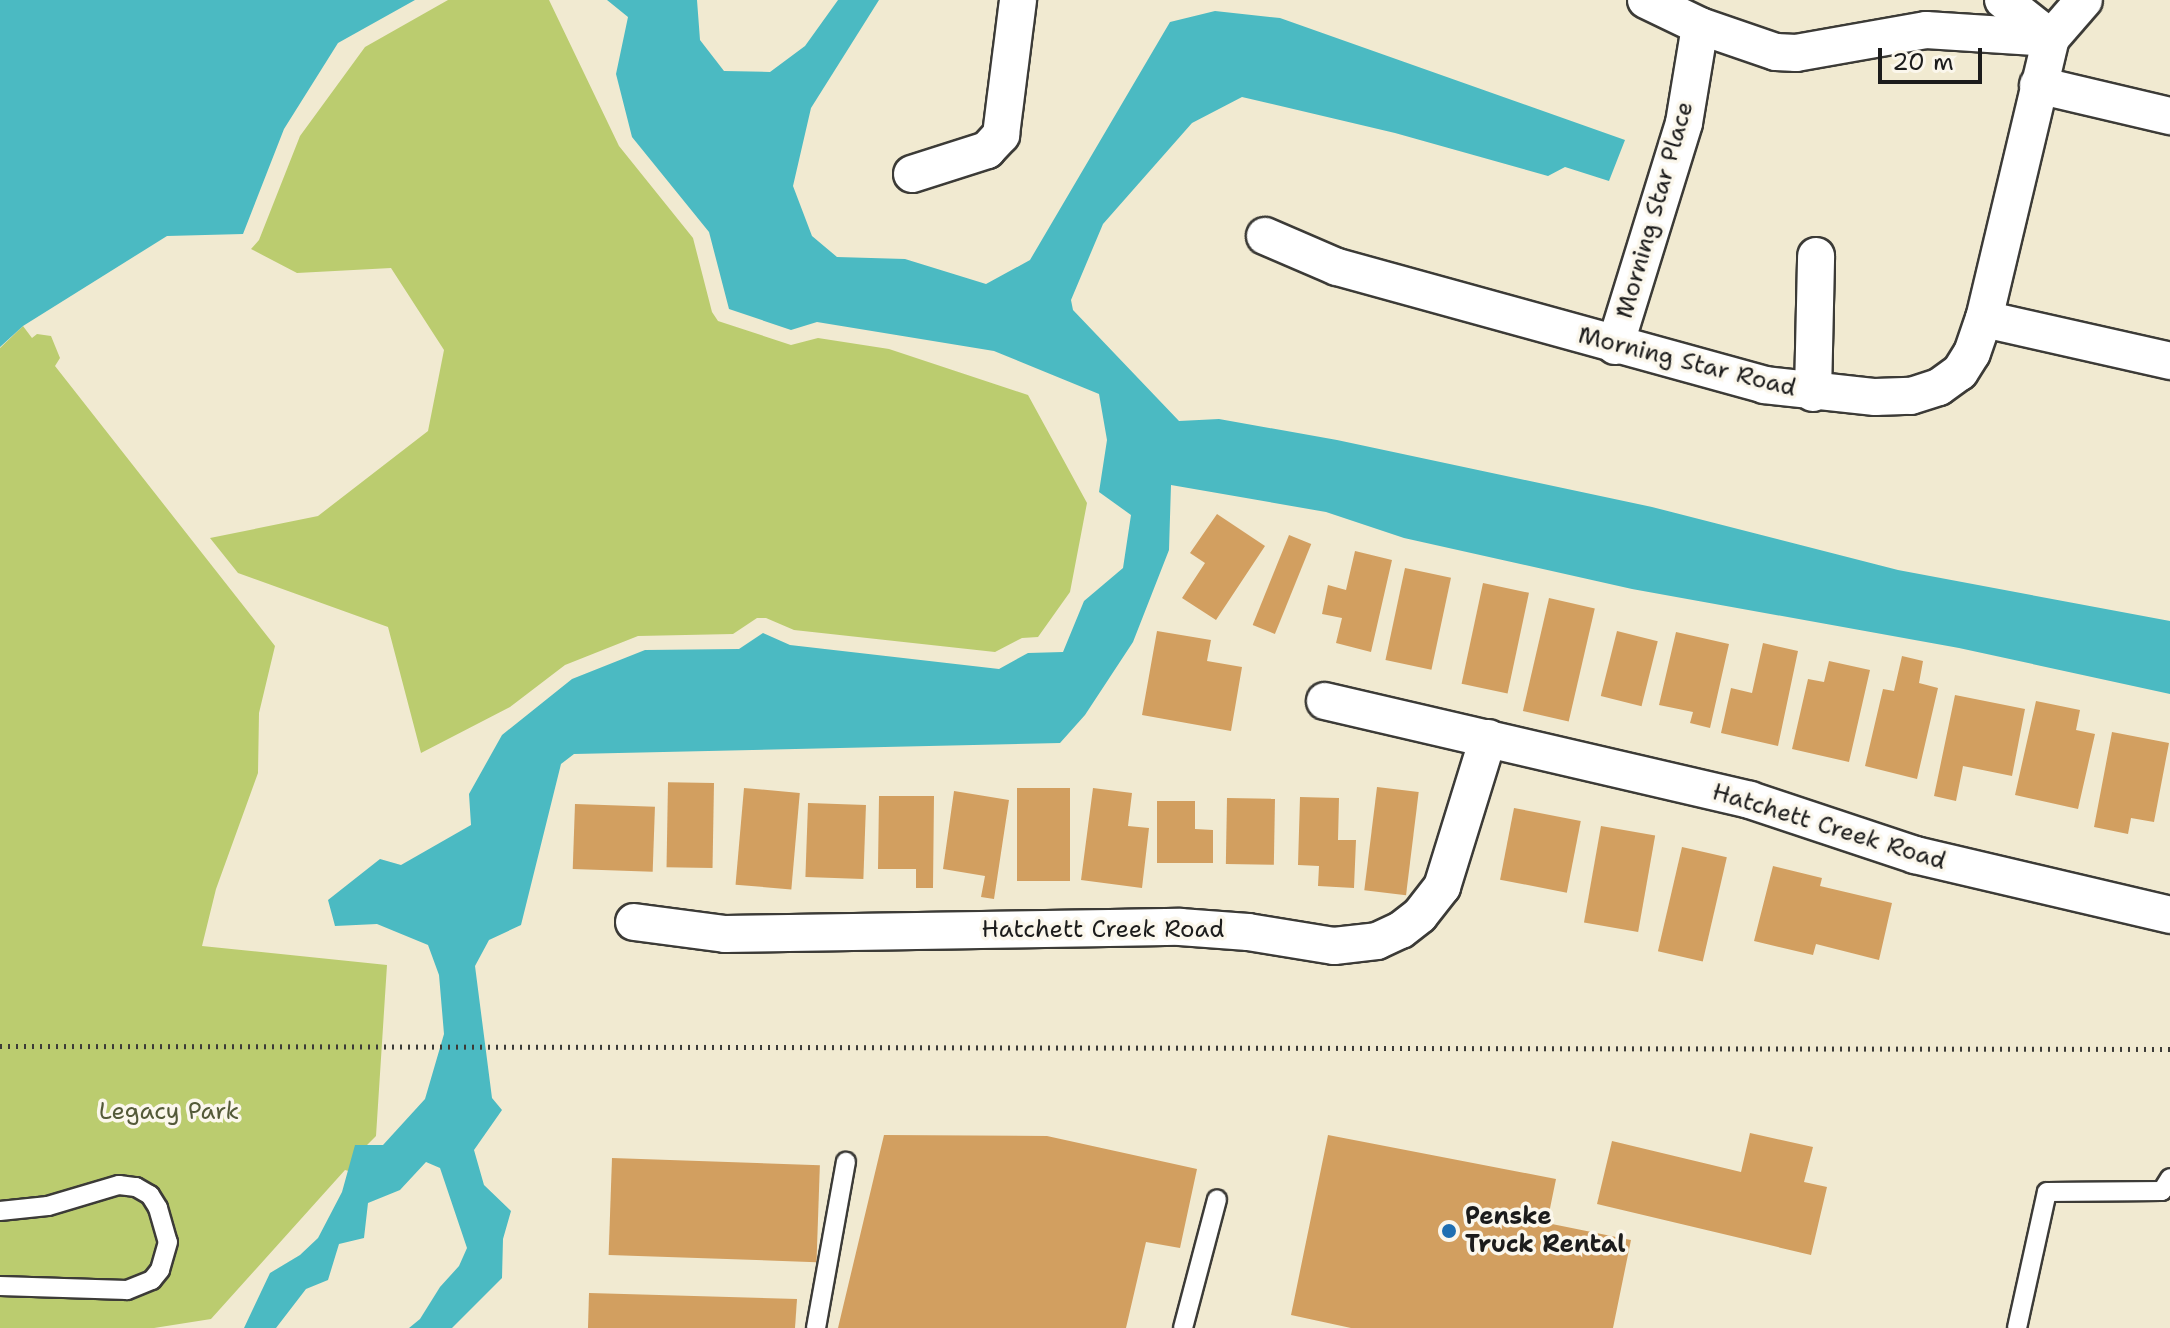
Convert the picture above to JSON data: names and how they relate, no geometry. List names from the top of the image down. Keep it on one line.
{"streets":{"street":["Morning Star Place","Morning Star Road","Hatchett Creek Road"]},"crossings":[["Morning Star Place","Morning Star Road"]],"parks":["Legacy Park"],"places":["Penske Truck Rental"],"scale_bar":"20 m"}
